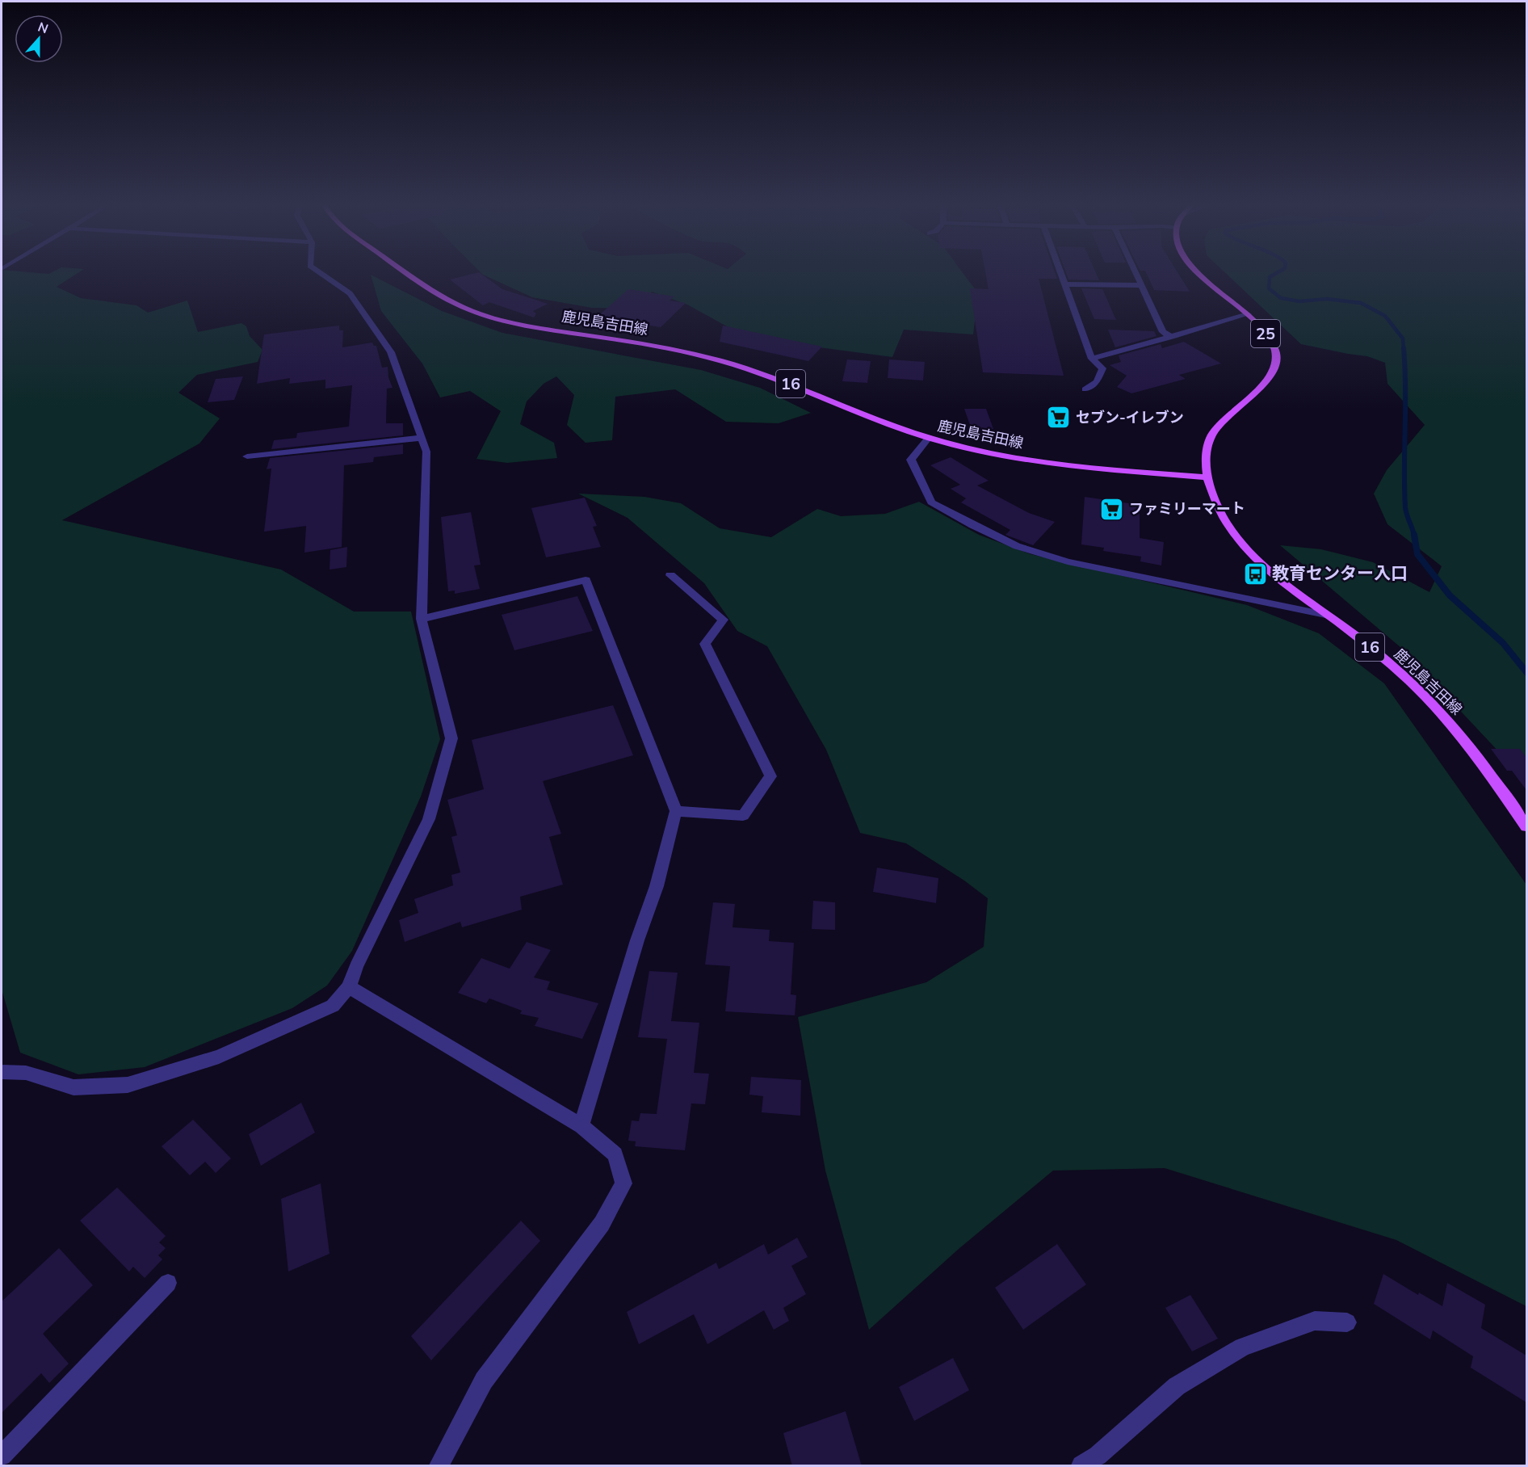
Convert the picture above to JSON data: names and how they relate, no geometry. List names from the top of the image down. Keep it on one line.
{"streets":{"main road":["鹿児島吉田線","25","16"]},"crossings":[["鹿児島吉田線","25"]],"places":{"supermarket":["セブン-イレブン","ファミリーマート"],"bus stop":["教育センター入口"]},"north":"top"}
